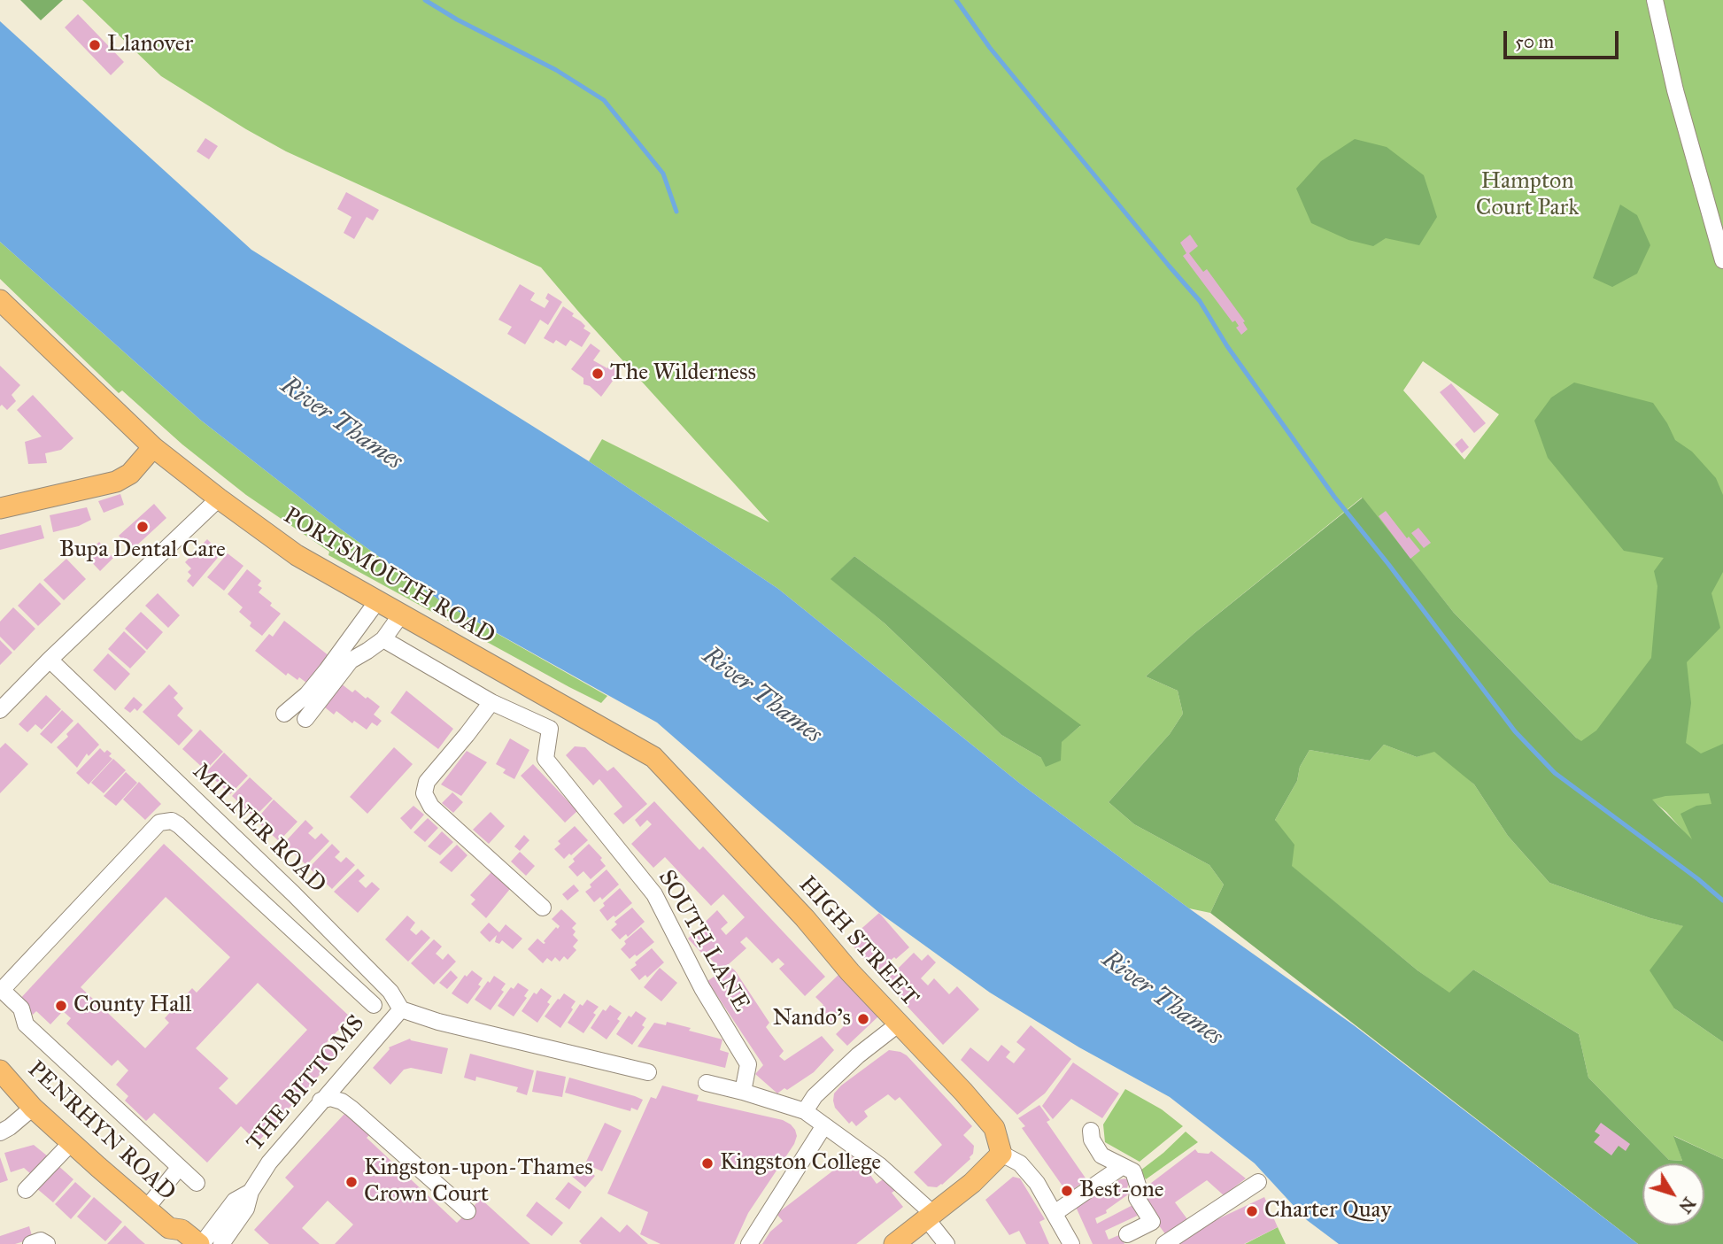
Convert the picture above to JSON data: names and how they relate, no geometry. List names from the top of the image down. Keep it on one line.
{"streets":{"main road":["PORTSMOUTH ROAD","HIGH STREET","PENRHYN ROAD"],"street":["MILNER ROAD","SOUTH LANE","THE BITTOMS"]},"crossings":[["PORTSMOUTH ROAD","HIGH STREET"],["MILNER ROAD","THE BITTOMS"]],"water":["River Thames"],"parks":["Hampton Court Park"],"places":["Llanover","The Wilderness","Bupa Dental Care","County Hall","Nando's","Kingston College","Kingston-upon-Thames Crown Court","Best-one","Charter Quay"],"scale_bar":"50 m","north":"bottom right"}
